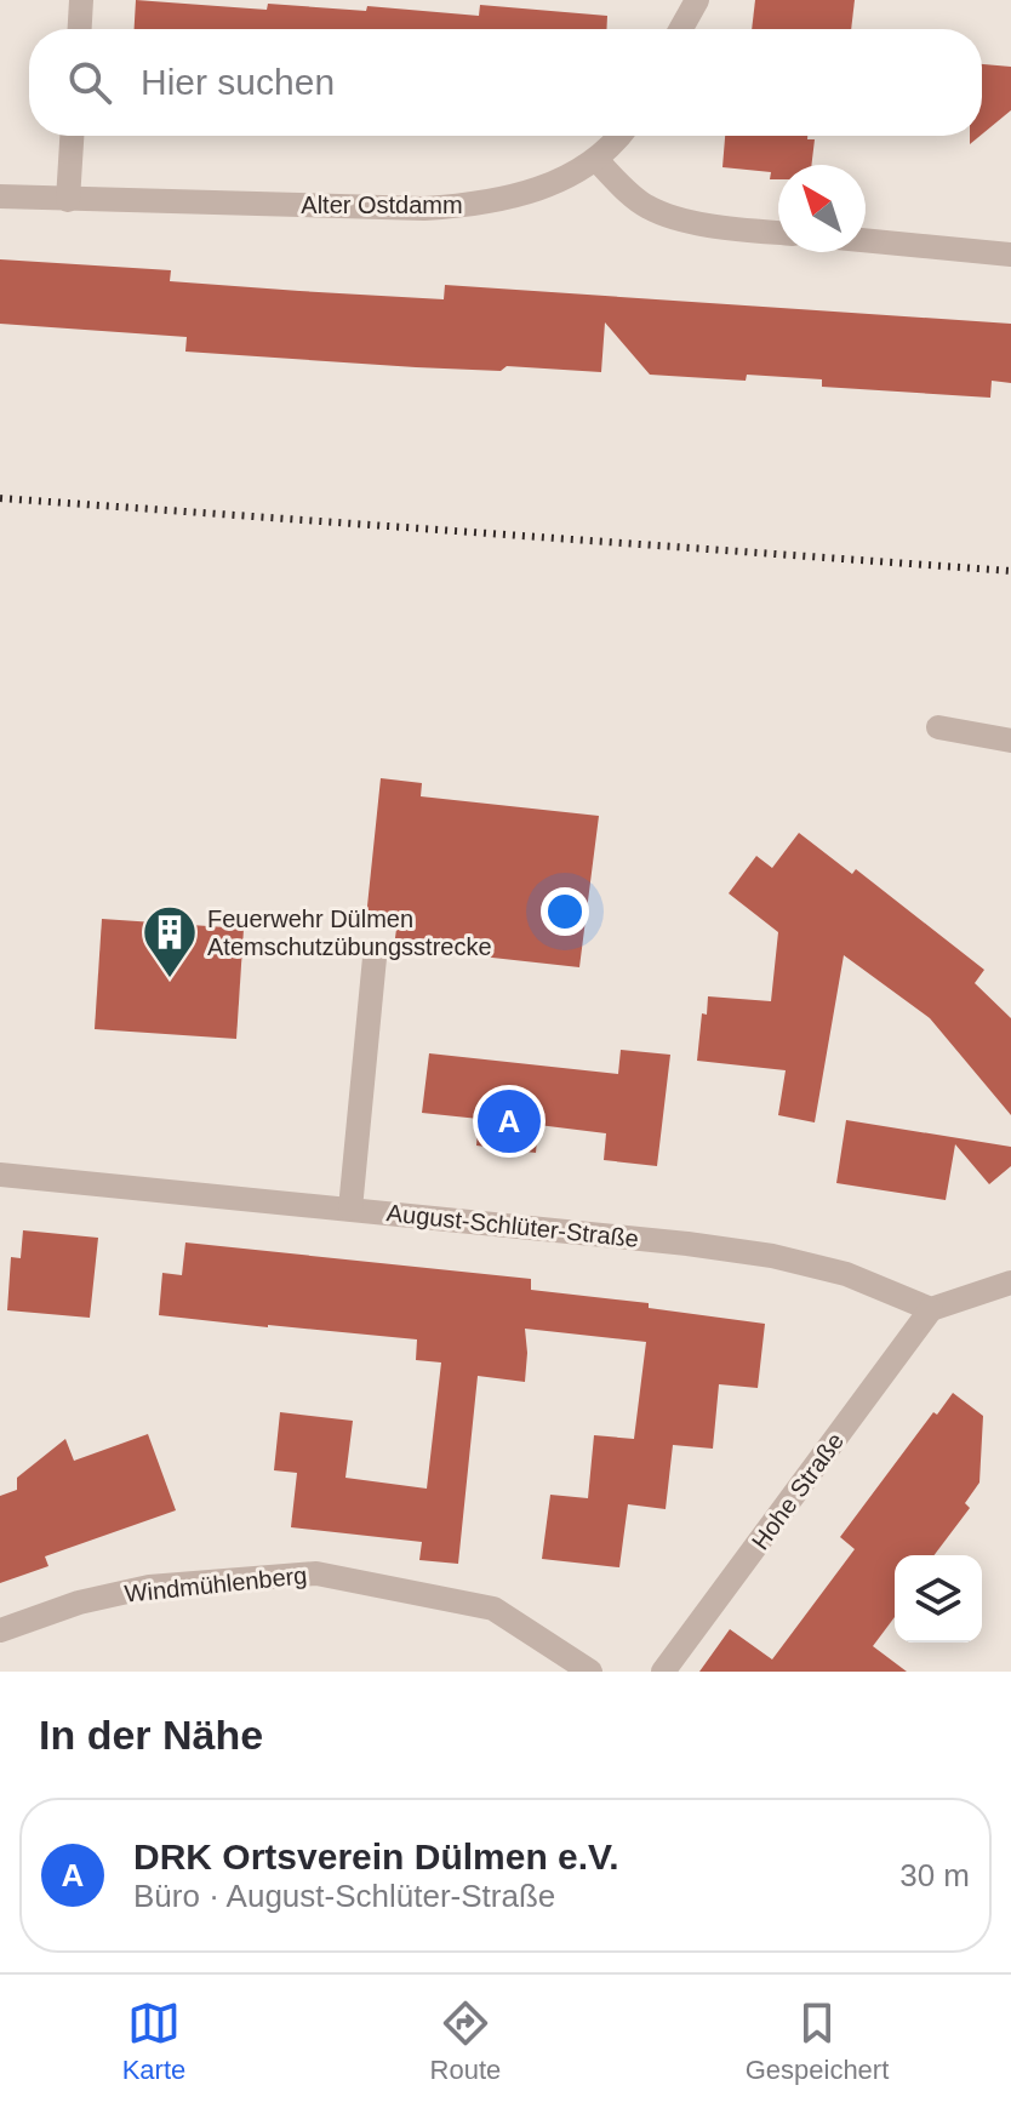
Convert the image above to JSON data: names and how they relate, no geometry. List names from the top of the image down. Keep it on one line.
{"streets":{"street":["Alter Ostdamm","August-Schlüter-Straße","Hohe Straße","Windmühlenberg"]},"crossings":[["August-Schlüter-Straße","Hohe Straße"]],"places":{"building":["Feuerwehr Dülmen Atemschutzübungsstrecke"]},"north":"top left","page":{"search":"Hier suchen","pins":"A","heading":"In der Nähe","list":[{"mark":"A","name":"DRK Ortsverein Dülmen e.V.","note":"Büro · August-Schlüter-Straße","value":"30 m"}],"nav":["Karte","Route","Gespeichert"]}}
